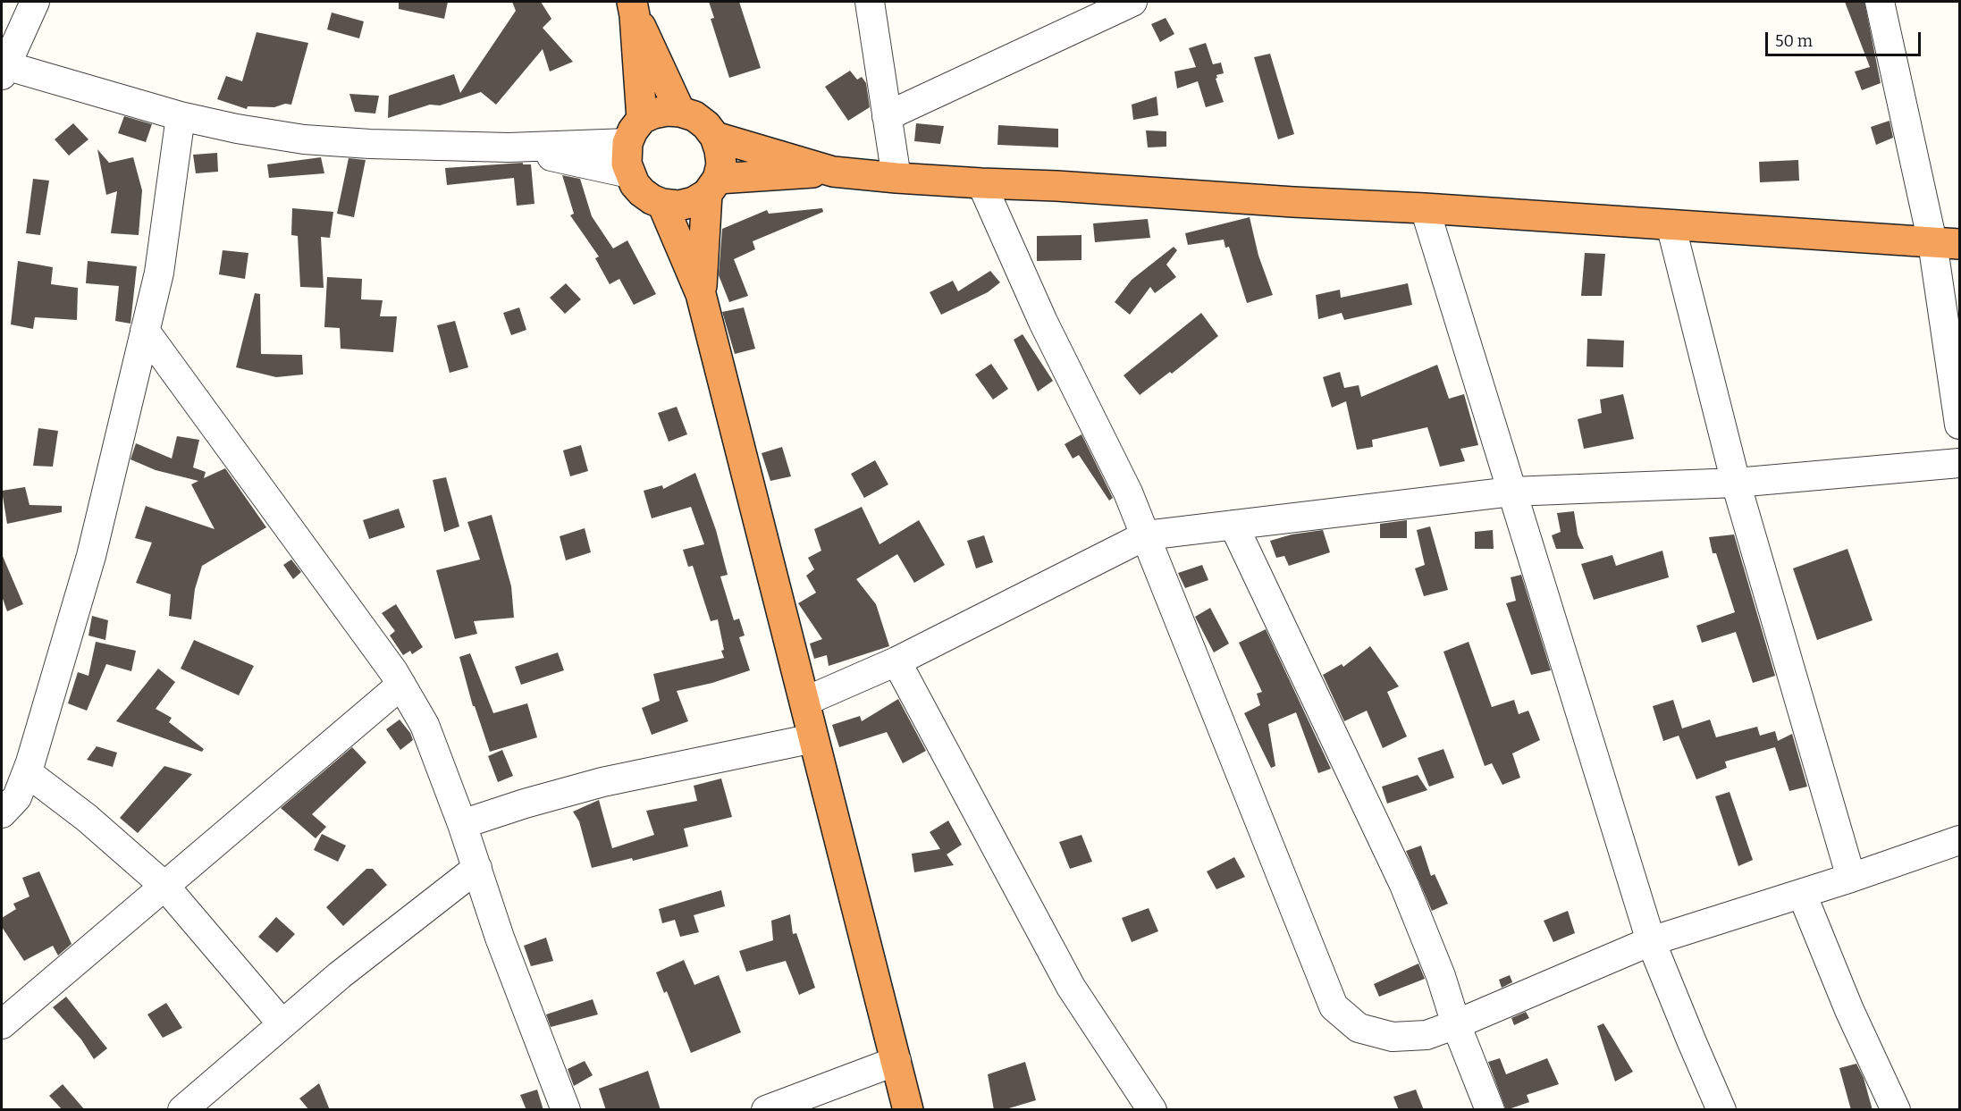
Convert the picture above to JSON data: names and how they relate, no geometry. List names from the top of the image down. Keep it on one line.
{"scale_bar":"50 m"}
